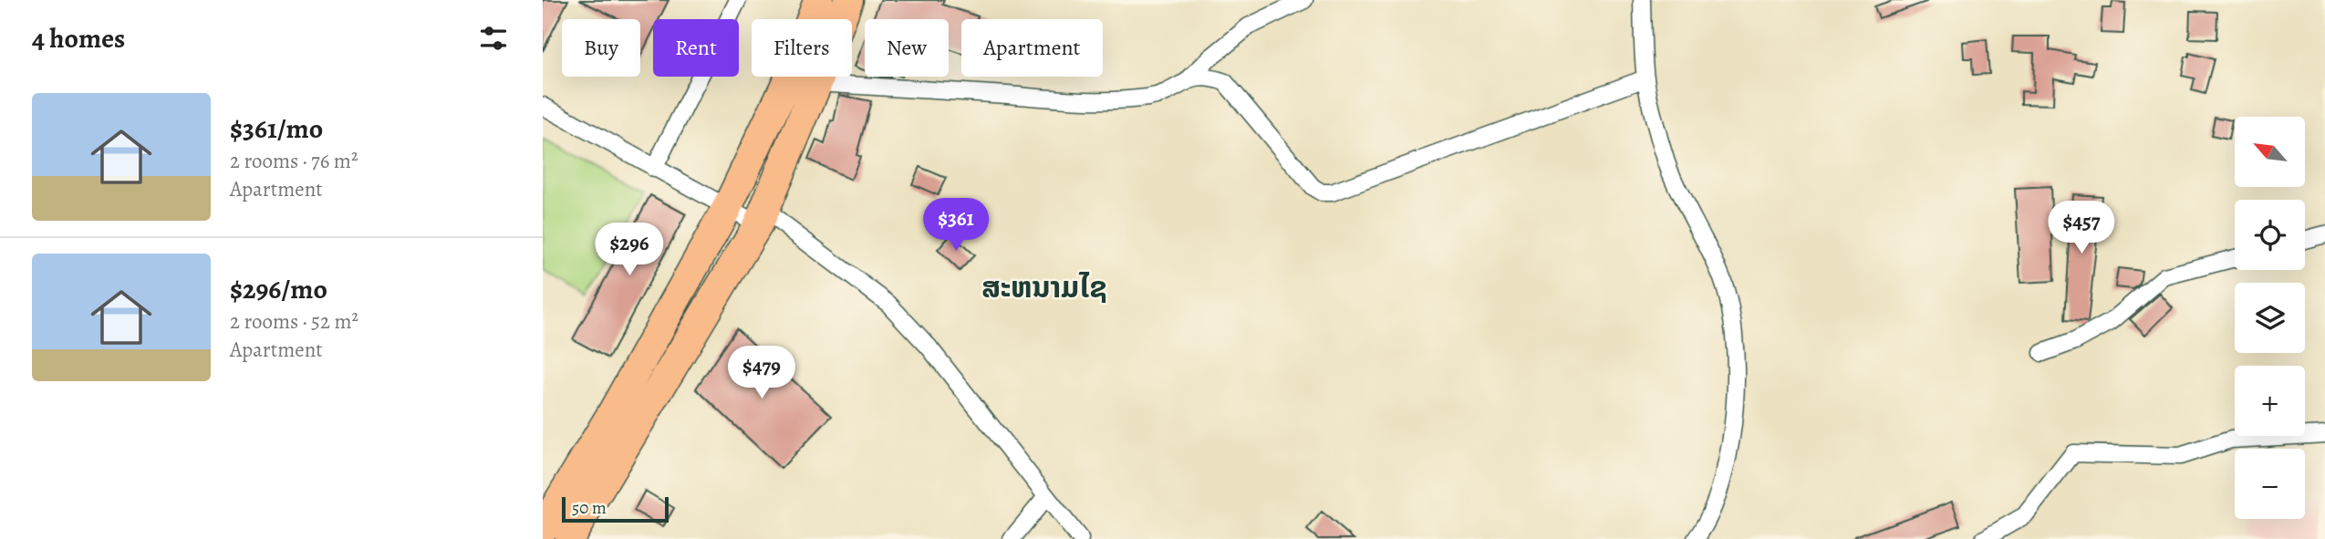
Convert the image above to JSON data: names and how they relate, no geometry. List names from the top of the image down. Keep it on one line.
{"districts":["ສະຫນາມໄຊ"],"scale_bar":"50 m","north":"top left","page":{"heading":"4 homes","chip":["Buy","Rent","Filters","New","Apartment"],"list":[{"name":"$361/mo","note":"2 rooms · 76 m² · Apartment"},{"name":"$296/mo","note":"2 rooms · 52 m² · Apartment"}],"map_buttons":["+","−"],"price":["$361","$457","$296","$479"],"scale":"50 m"}}
